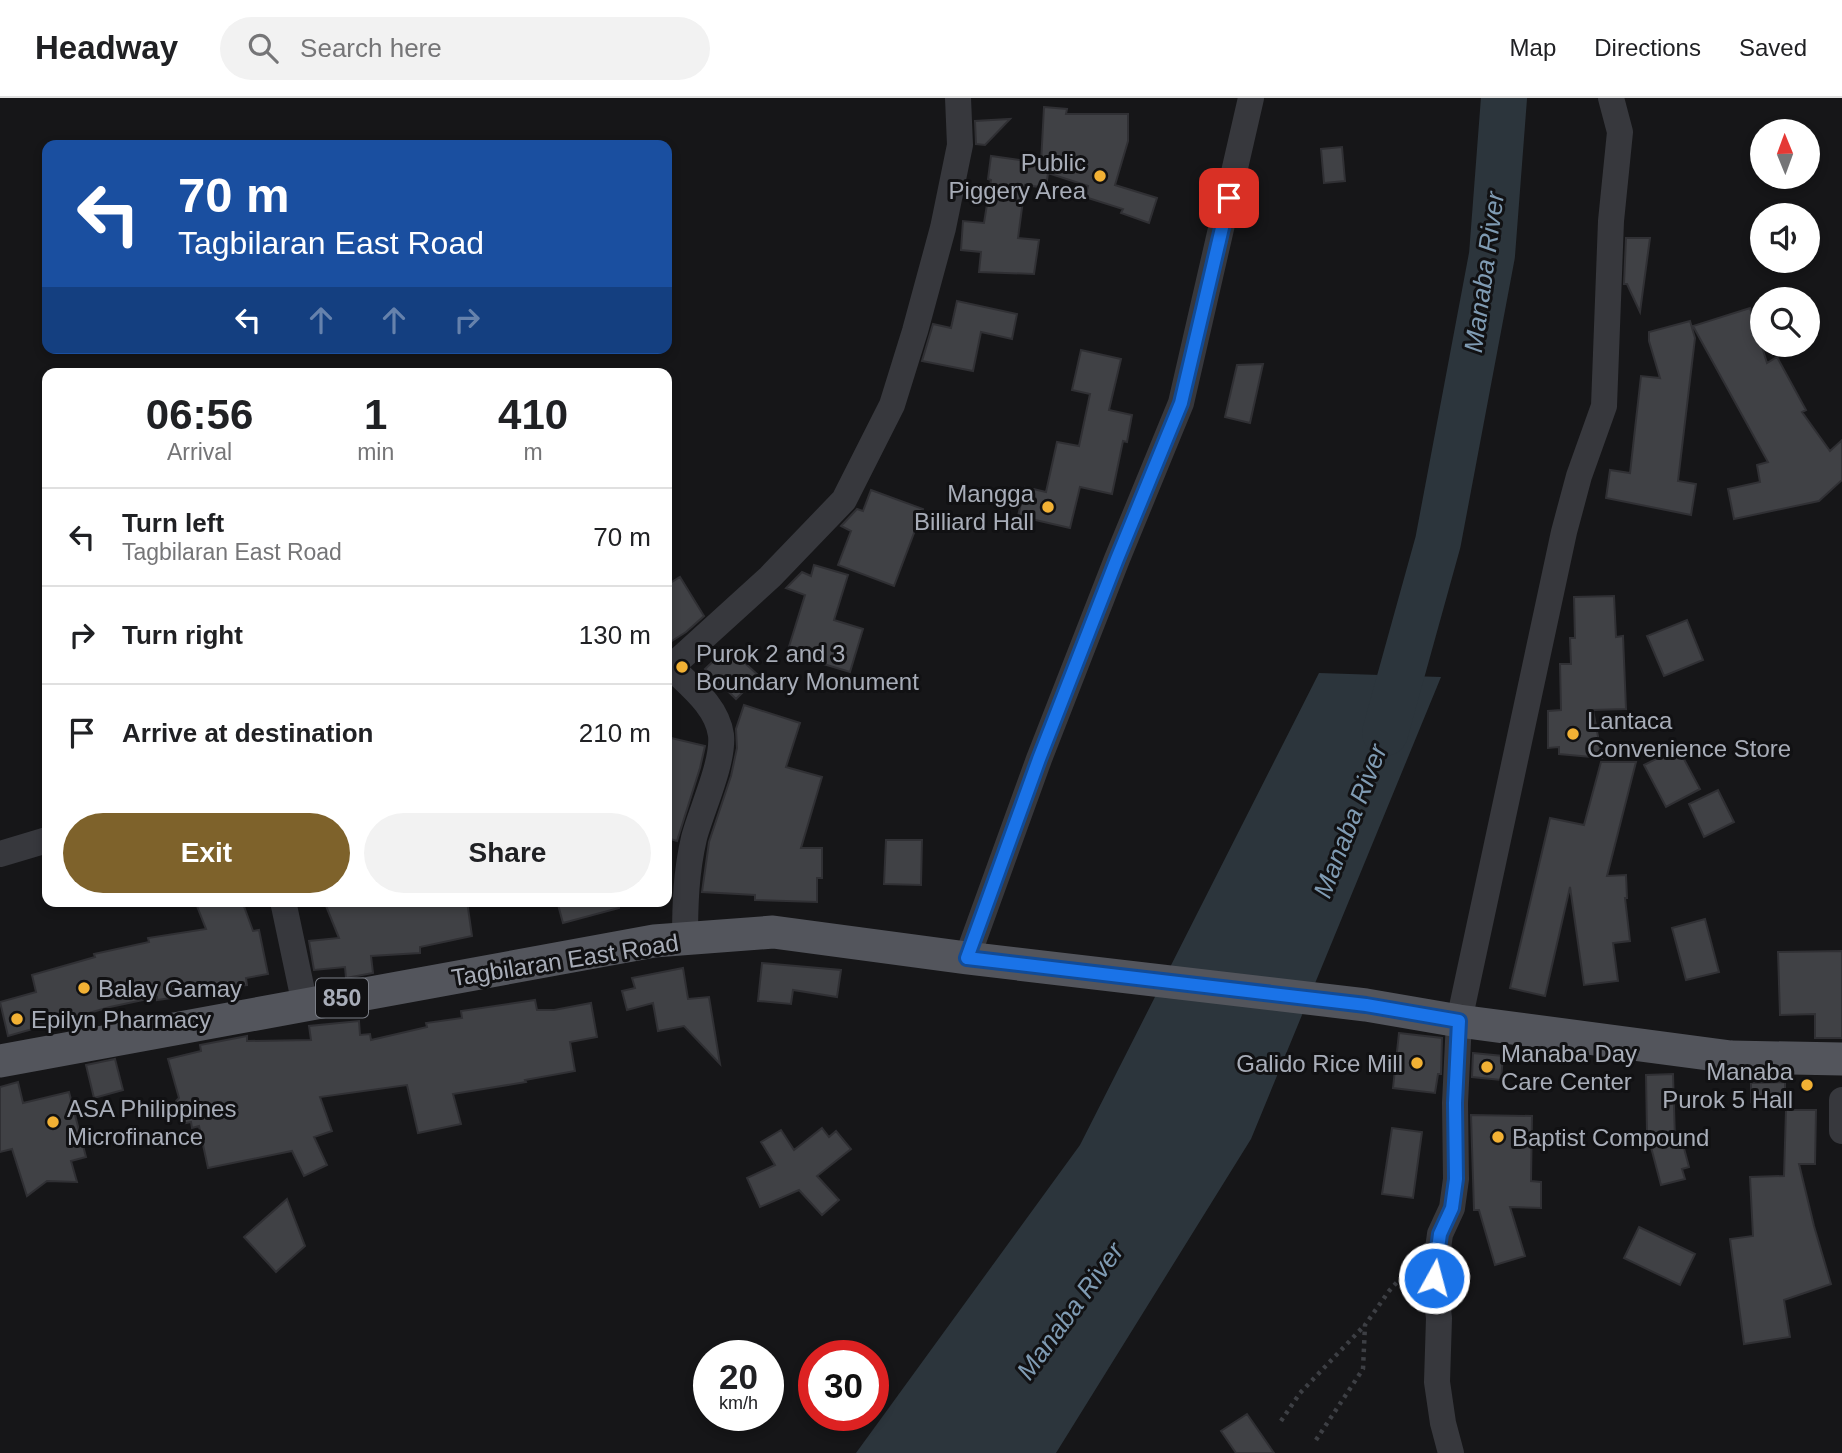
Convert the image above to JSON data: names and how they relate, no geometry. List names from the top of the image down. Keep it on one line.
{"streets":{"main road":["Tagbilaran East Road","850"]},"water":["Manaba River"],"places":["Public Piggery Area","Mangga Billiard Hall","Purok 2 and 3 Boundary Monument","Lantaca Convenience Store","Balay Gamay","Epilyn Pharmacy","Galido Rice Mill","Manaba Day Care Center","Manaba Purok 5 Hall","ASA Philippines Microfinance","Baptist Compound"],"north":"top","page":{"header":"Headway","search":"Search here","nav":["Map","Directions","Saved"],"turn":["70 m","Tagbilaran East Road"],"eta":["06:56","Arrival","1","min","410","m"],"list":[{"name":"Turn left","note":"Tagbilaran East Road","value":"70 m"},{"name":"Turn right","value":"130 m"},{"name":"Arrive at destination","value":"210 m"}],"buttons":["Exit","Share"],"speed":"20 km/h","limit":"30"}}
